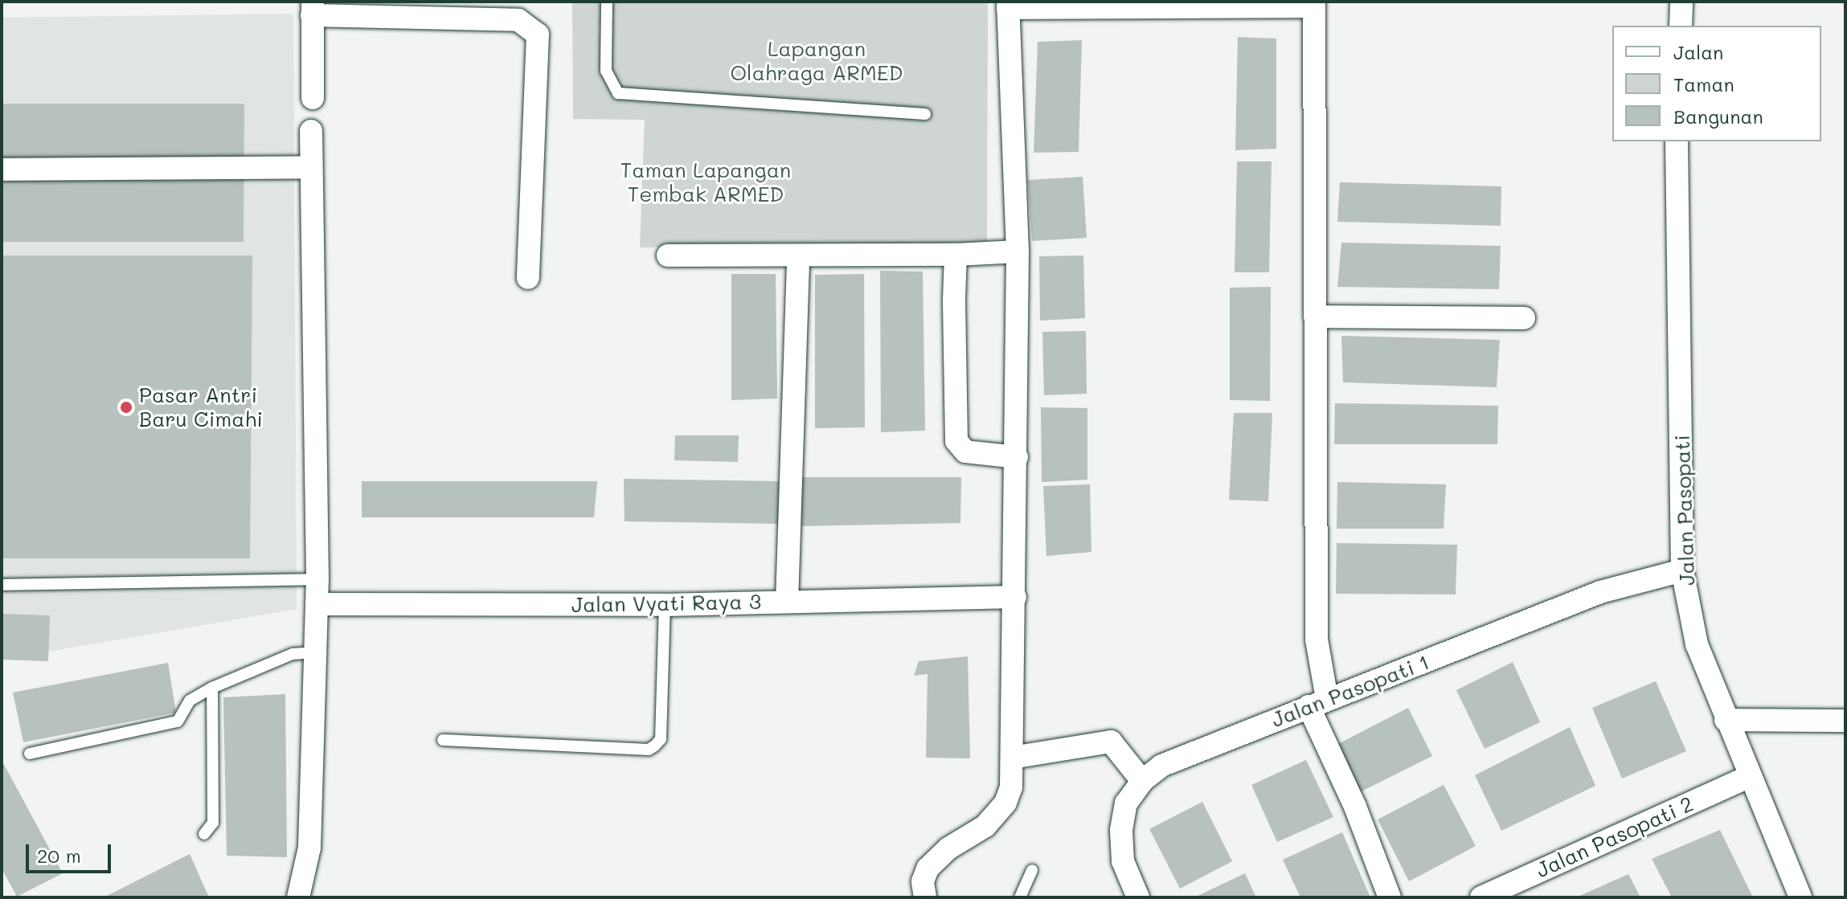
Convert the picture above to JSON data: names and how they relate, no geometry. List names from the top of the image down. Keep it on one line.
{"streets":{"street":["Jalan Pasopati","Jalan Vyati Raya 3","Jalan Pasopati 1","Jalan Pasopati 2"]},"crossings":[["Jalan Pasopati","Jalan Pasopati 1"],["Jalan Pasopati","Jalan Pasopati 2"]],"parks":["Lapangan Olahraga ARMED","Taman Lapangan Tembak ARMED"],"places":["Pasar Antri Baru Cimahi"],"legend":["Jalan","Taman","Bangunan"],"scale_bar":"20 m"}
